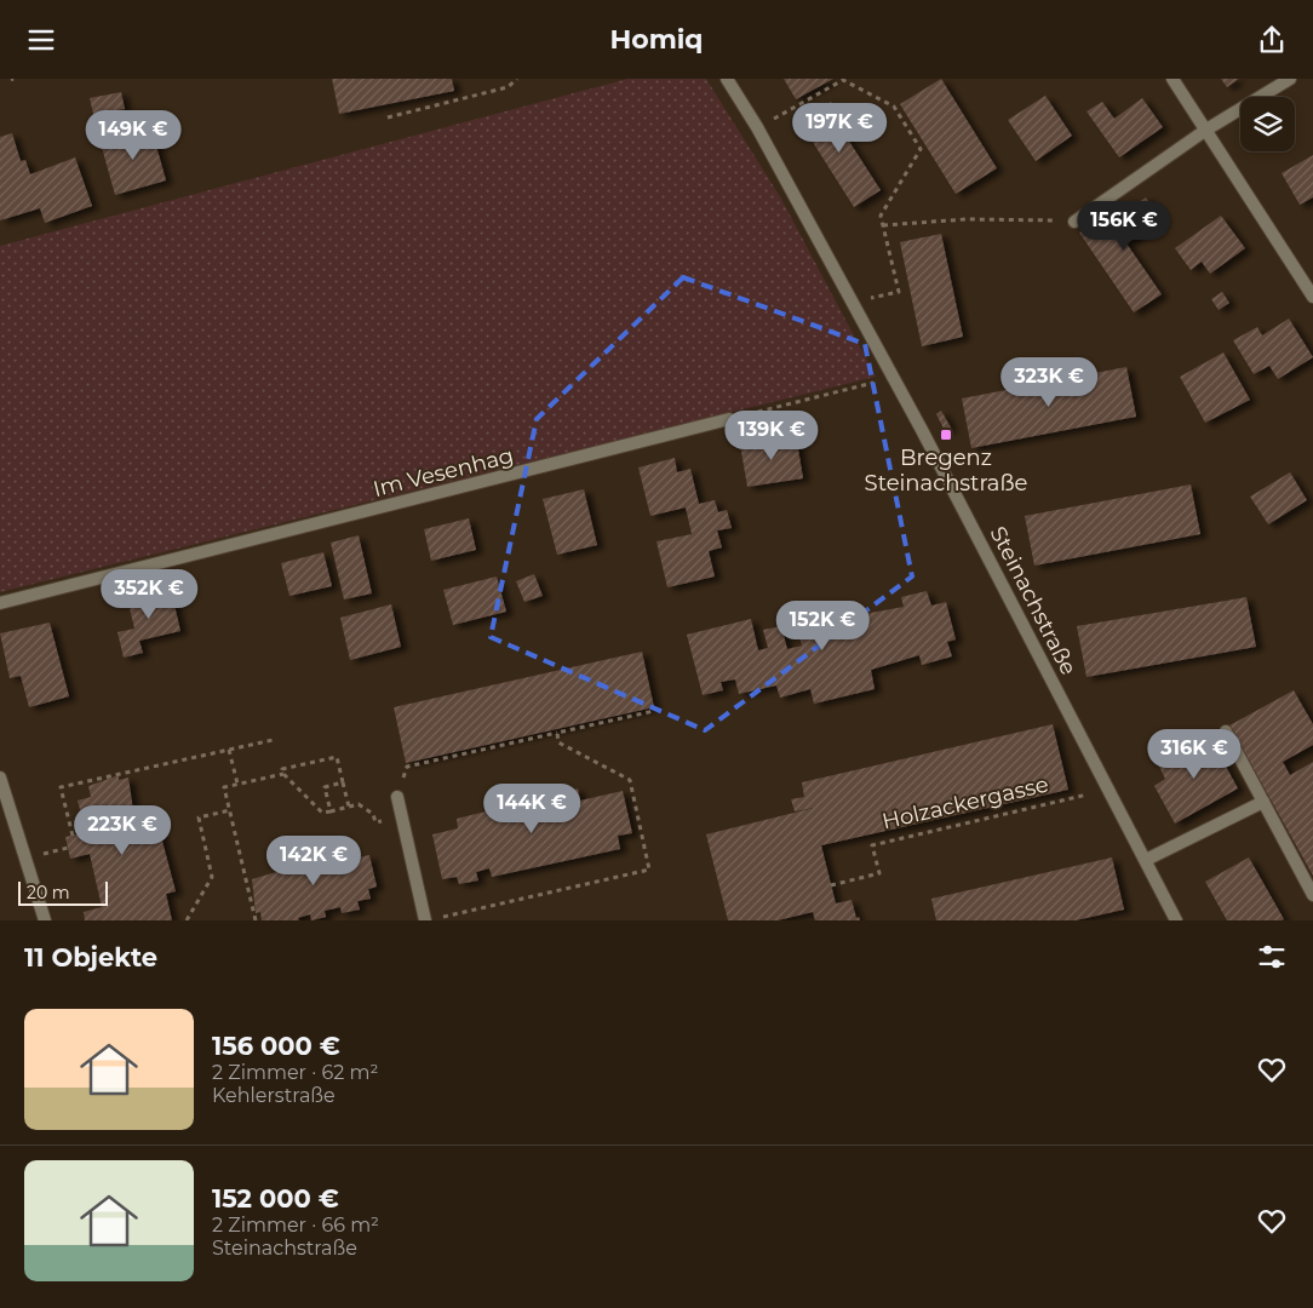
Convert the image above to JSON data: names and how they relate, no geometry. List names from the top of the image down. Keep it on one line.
{"streets":{"street":["Im Vesenhag","Steinachstraße"],"path":["Holzackergasse"]},"crossings":[["Steinachstraße","Holzackergasse"]],"places":{"transit":["Bregenz Steinachstraße"]},"scale_bar":"20 m","page":{"header":"Homiq","price":["197K €","149K €","156K €","323K €","139K €","352K €","152K €","316K €","144K €","223K €","142K €"],"scale":"20 m","heading":"11 Objekte","list":[{"name":"156 000 €","note":"2 Zimmer · 62 m² · Kehlerstraße"},{"name":"152 000 €","note":"2 Zimmer · 66 m² · Steinachstraße"}]}}
